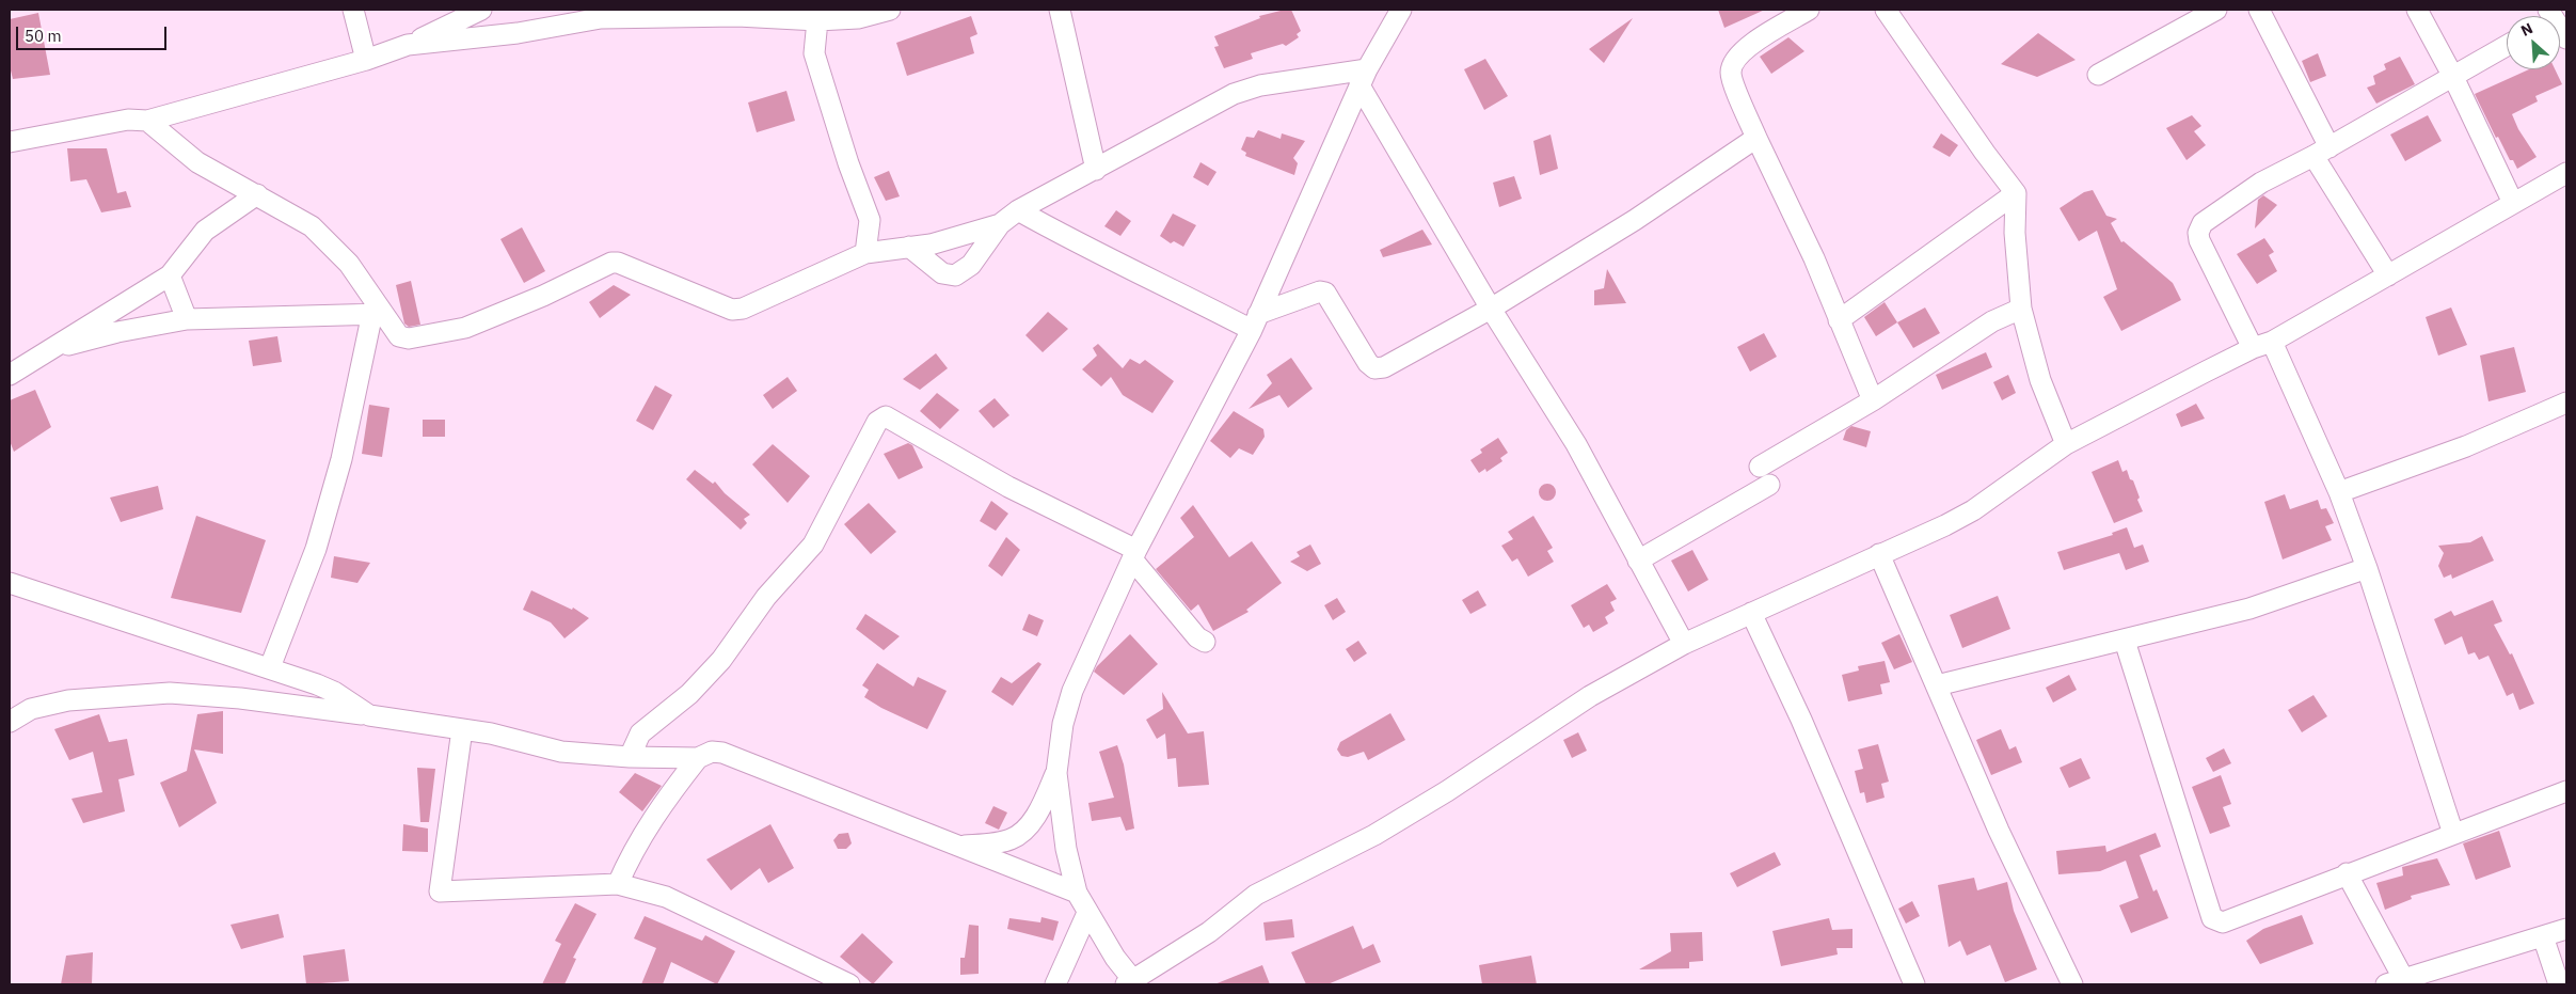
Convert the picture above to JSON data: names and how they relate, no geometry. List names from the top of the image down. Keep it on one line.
{"scale_bar":"50 m","north":"top left"}
